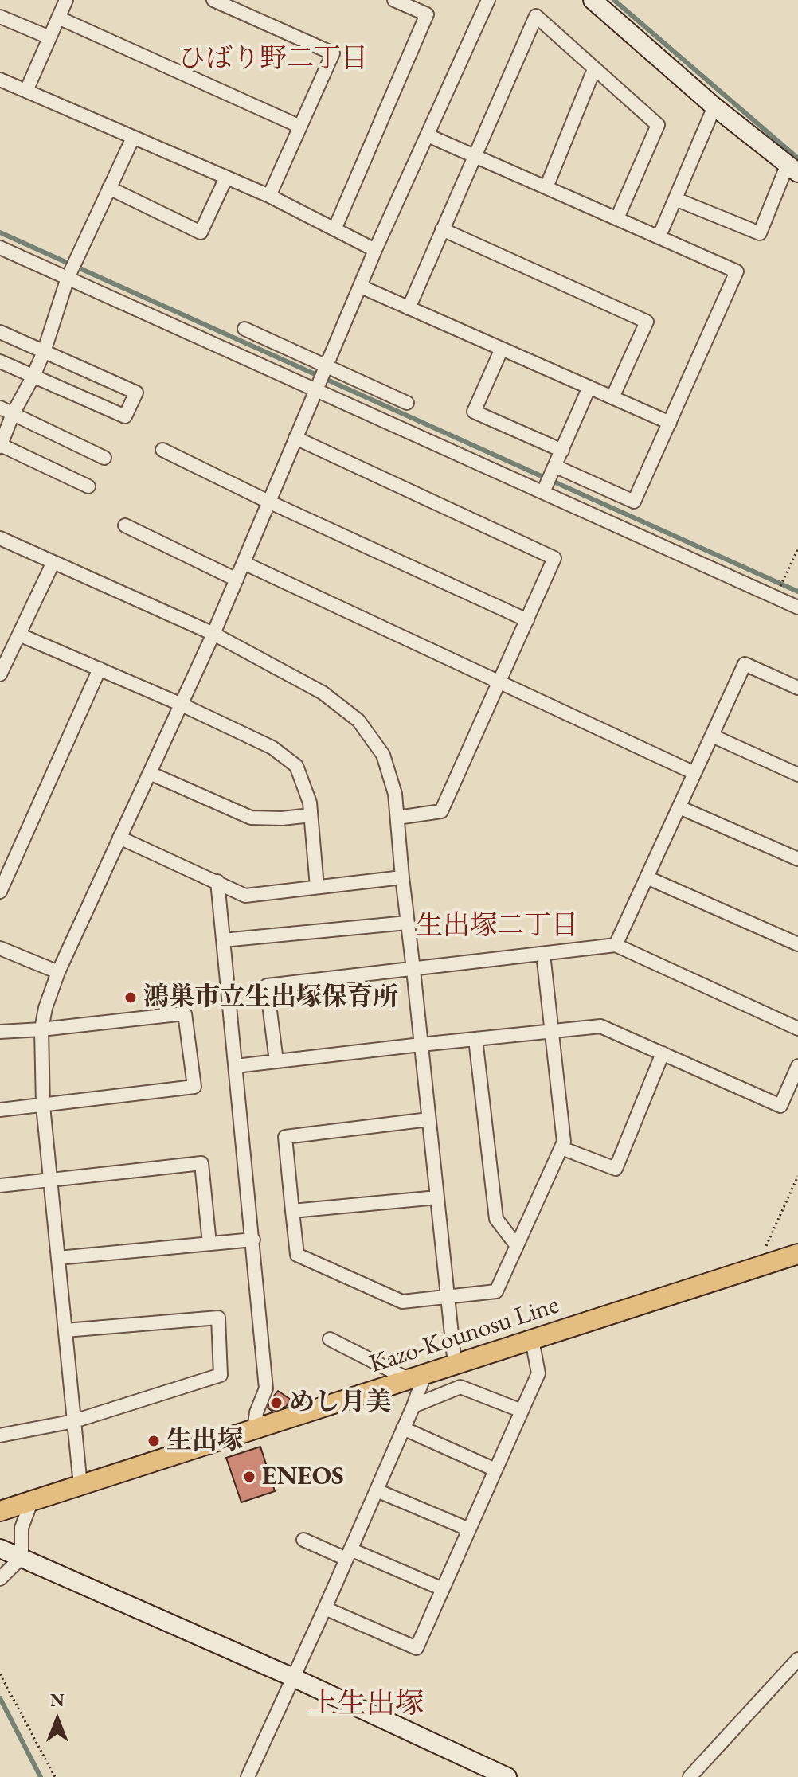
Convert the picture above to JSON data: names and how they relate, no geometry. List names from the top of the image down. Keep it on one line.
{"streets":{"main road":["Kazo-Kounosu Line"]},"districts":["ひばり野二丁目","生出塚二丁目","上生出塚"],"places":["鴻巣市立生出塚保育所","めし月美","生出塚","ENEOS"],"north":"top"}
